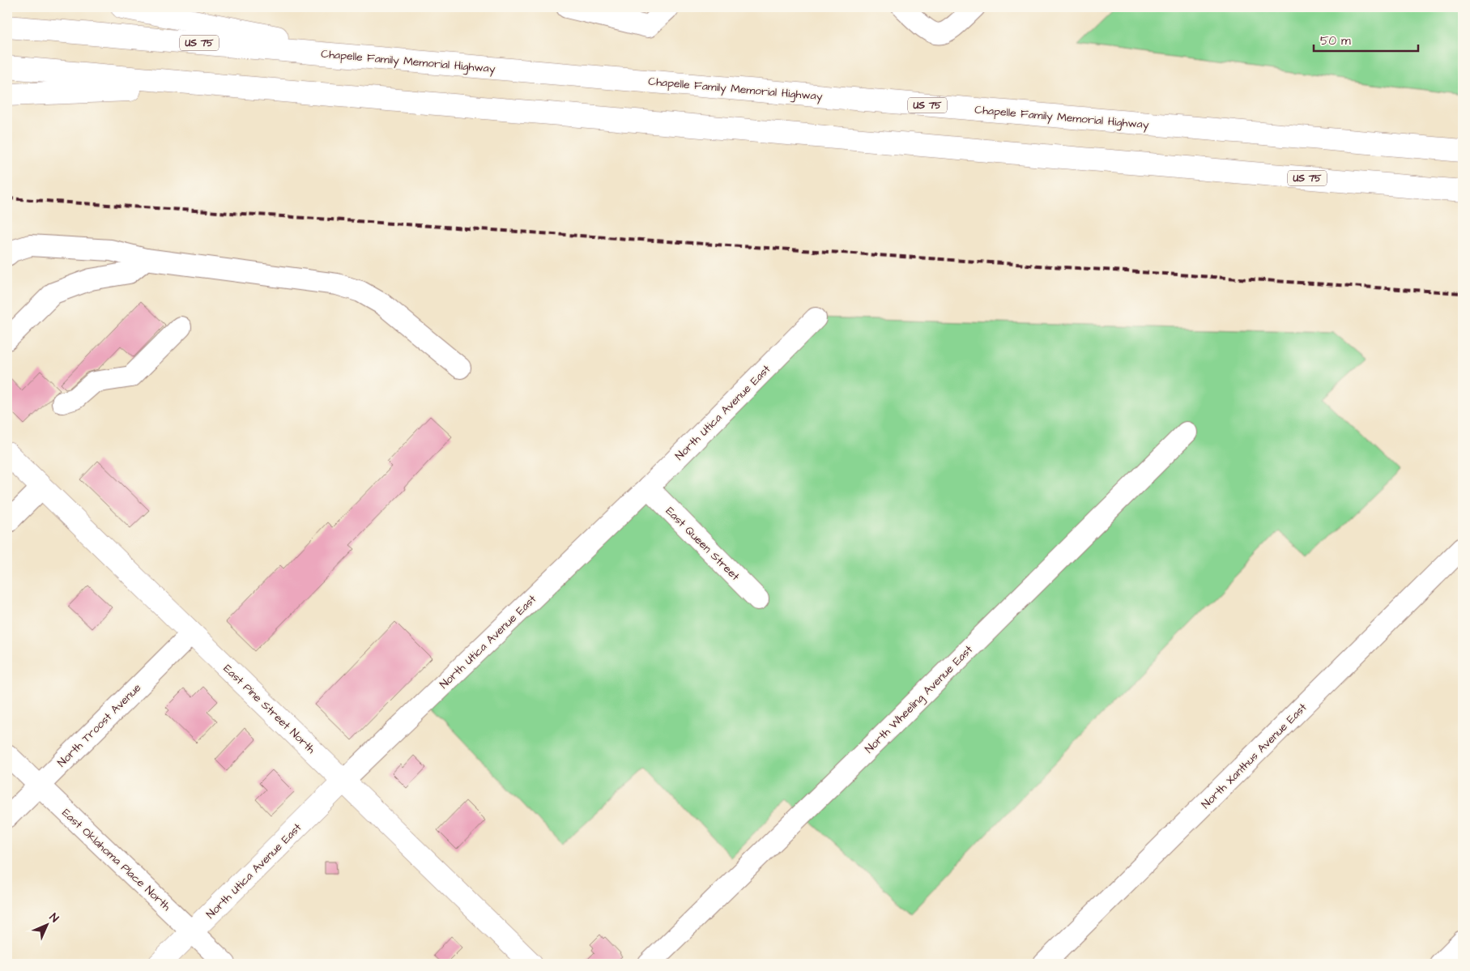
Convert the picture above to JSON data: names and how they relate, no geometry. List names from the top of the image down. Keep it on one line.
{"streets":{"main road":["US 75","Chapelle Family Memorial Highway","North Utica Avenue East","East Pine Street North"],"street":["East Queen Street","North Wheeling Avenue East","North Troost Avenue","North Xanthus Avenue East","East Oklahoma Place North"]},"crossings":[["North Utica Avenue East","East Queen Street"],["North Utica Avenue East","East Pine Street North"],["North Utica Avenue East","East Oklahoma Place North"],["East Pine Street North","North Troost Avenue"],["North Troost Avenue","East Oklahoma Place North"]],"scale_bar":"50 m","north":"top right"}
